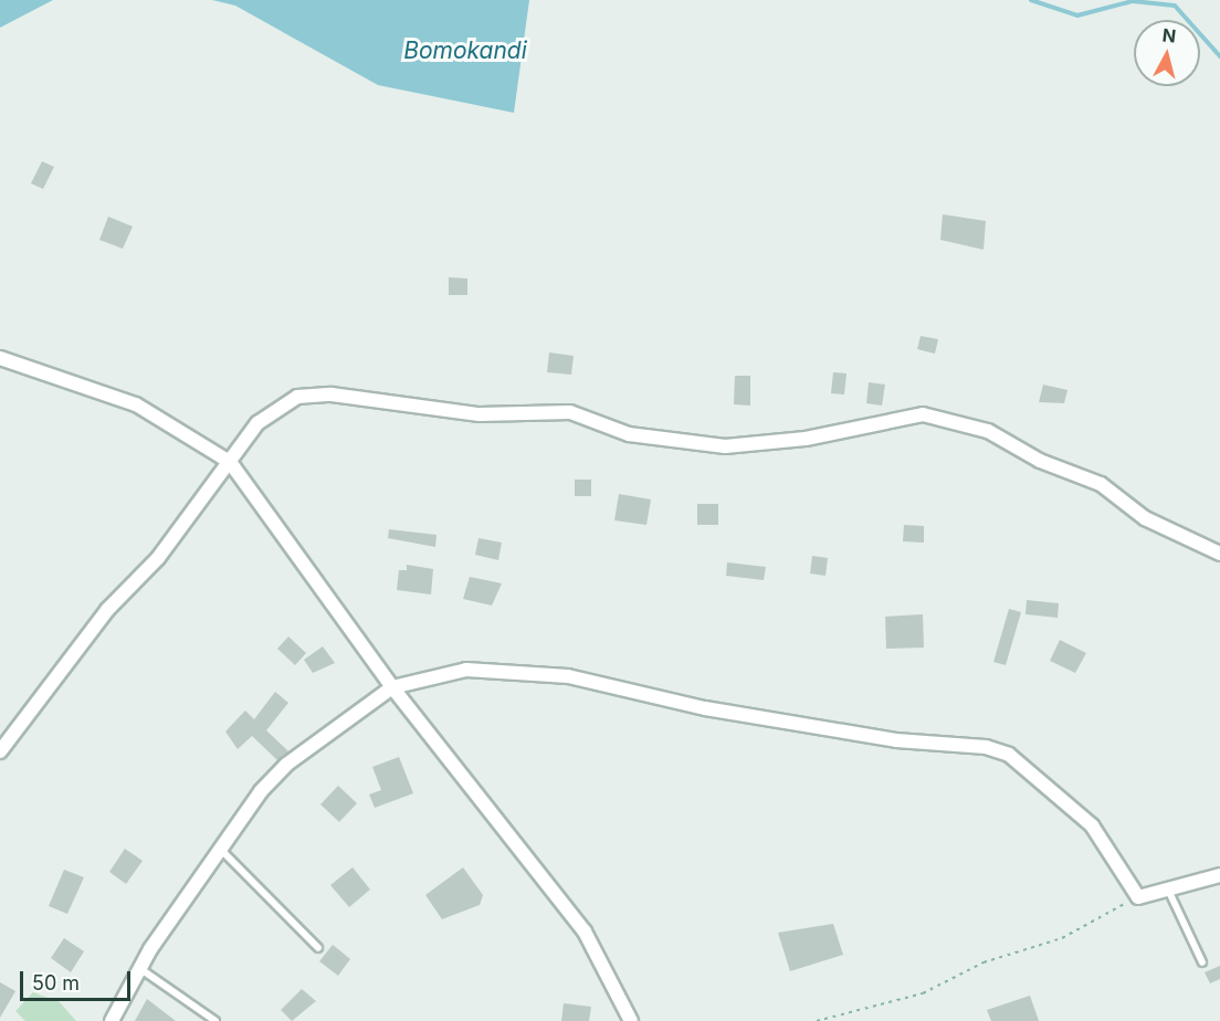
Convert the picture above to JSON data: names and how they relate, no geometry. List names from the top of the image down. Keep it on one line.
{"water":["Bomokandi"],"scale_bar":"50 m","north":"top"}
